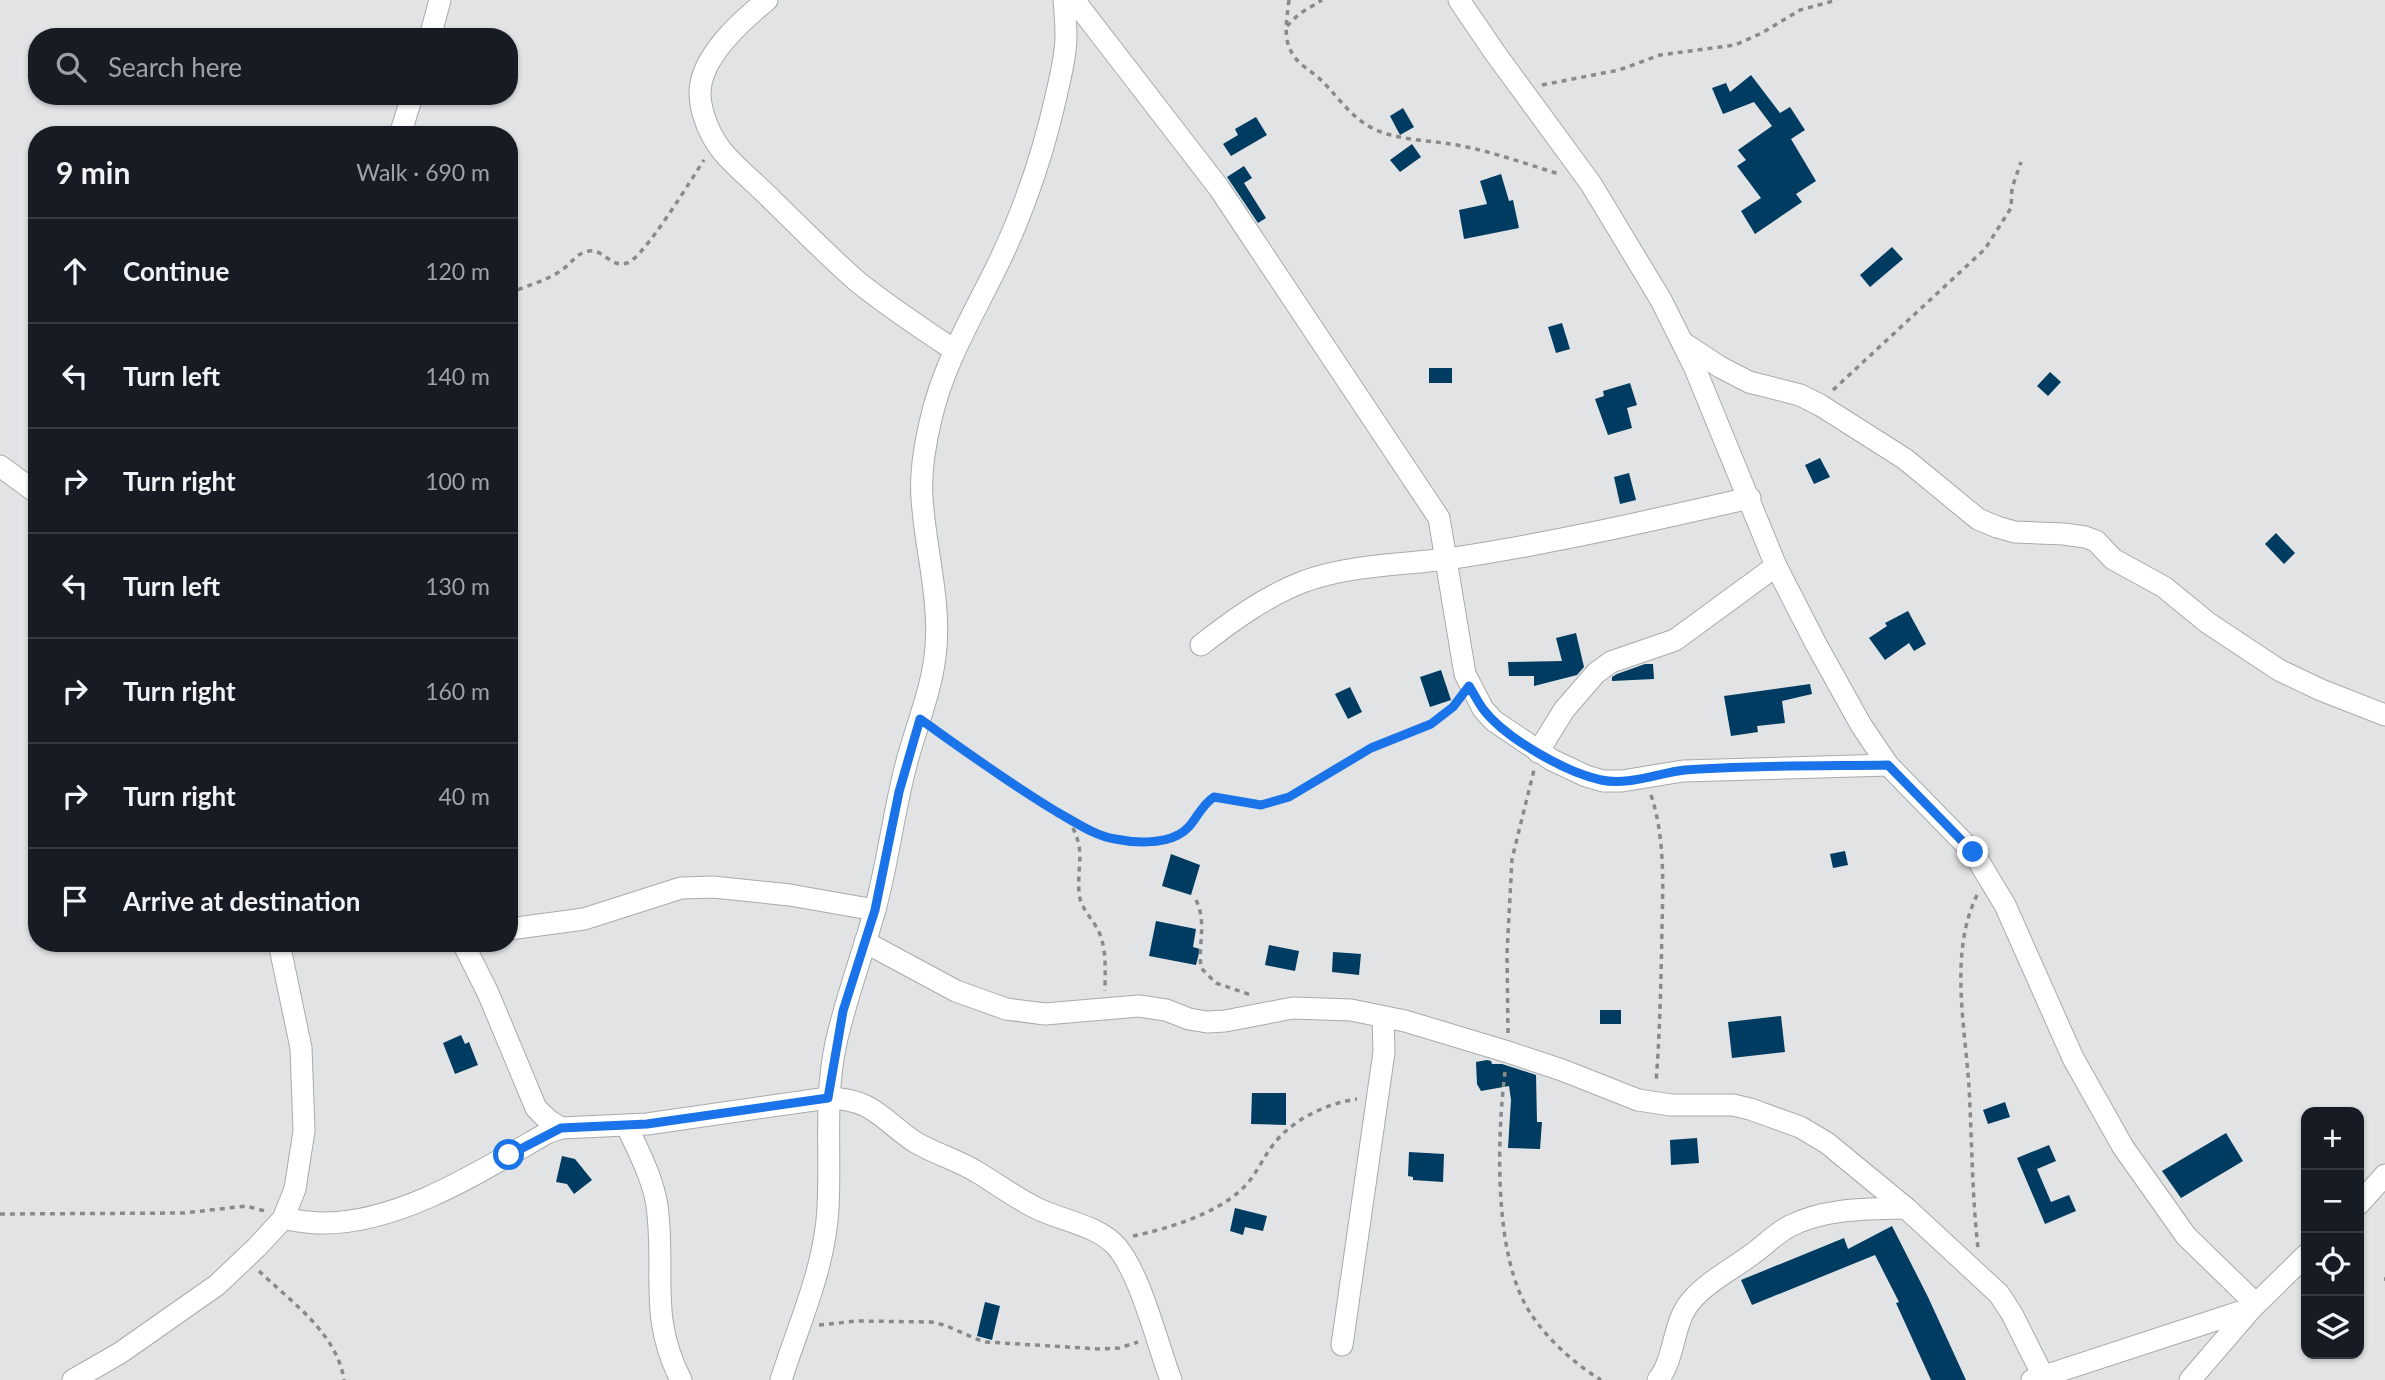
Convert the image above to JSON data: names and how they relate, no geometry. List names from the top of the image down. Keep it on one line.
{"page":{"search":"Search here","heading":["9 min","Walk · 690 m"],"list":[["Continue","120 m"],["Turn left","140 m"],["Turn right","100 m"],["Turn left","130 m"],["Turn right","160 m"],["Turn right","40 m"],"Arrive at destination"],"map_buttons":["+","−"]}}
